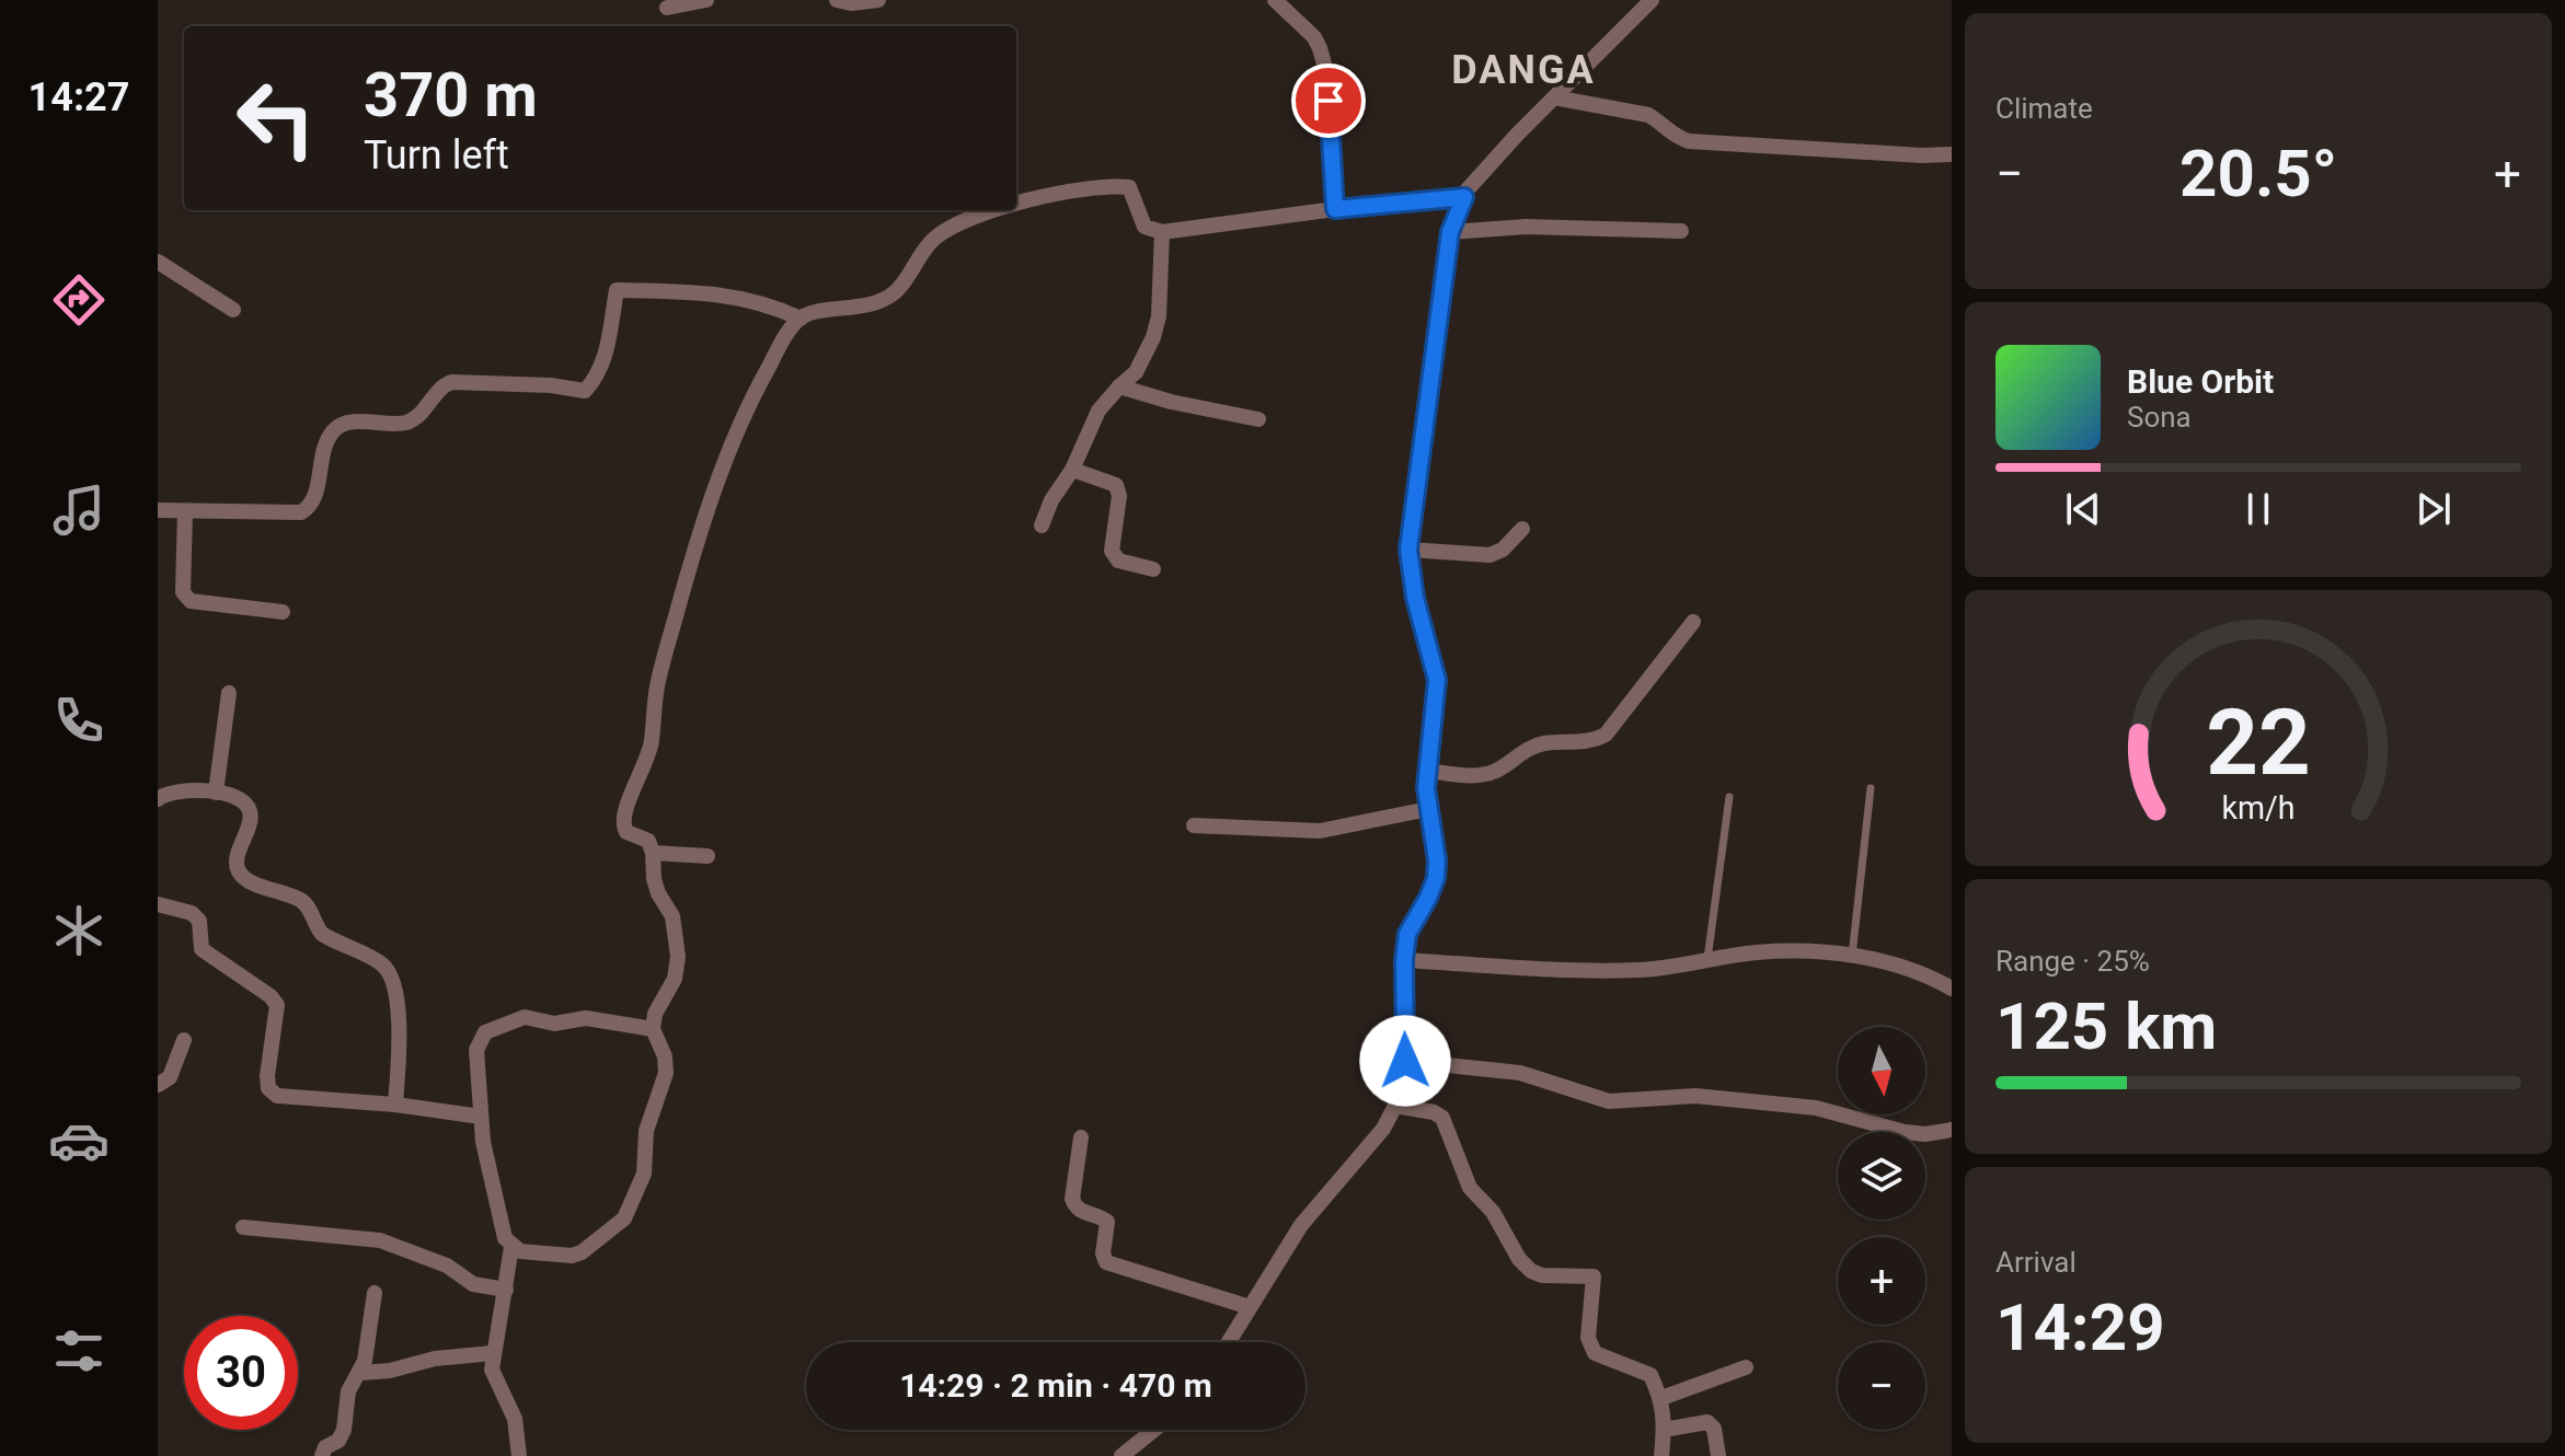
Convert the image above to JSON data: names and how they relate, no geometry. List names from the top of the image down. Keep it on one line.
{"districts":["DANGA"],"north":"bottom","page":{"tabs":"14:27","tile":["Climate",["Range · 25%","125 km"],["Arrival","14:29"]],"turn":["370 m","Turn left"],"heat":["−","20.5°","+"],"song":["Blue Orbit","Sona"],"map_buttons":["+","−"],"limit":"30","trip":"14:29 · 2 min · 470 m","gauge":["22","km/h"]}}
